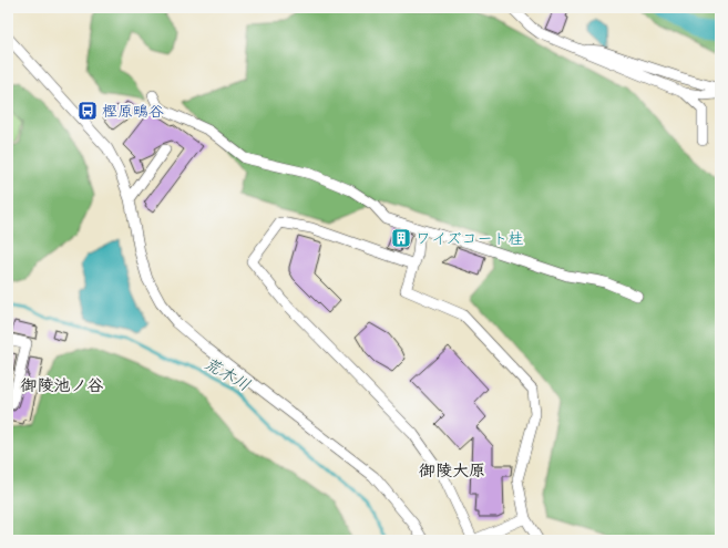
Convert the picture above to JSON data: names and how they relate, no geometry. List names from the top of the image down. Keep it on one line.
{"districts":["御陵池ノ谷","御陵大原"],"water":["荒木川"],"places":{"bus stop":["樫原鴫谷"],"building":["ワイズコート桂"]}}
